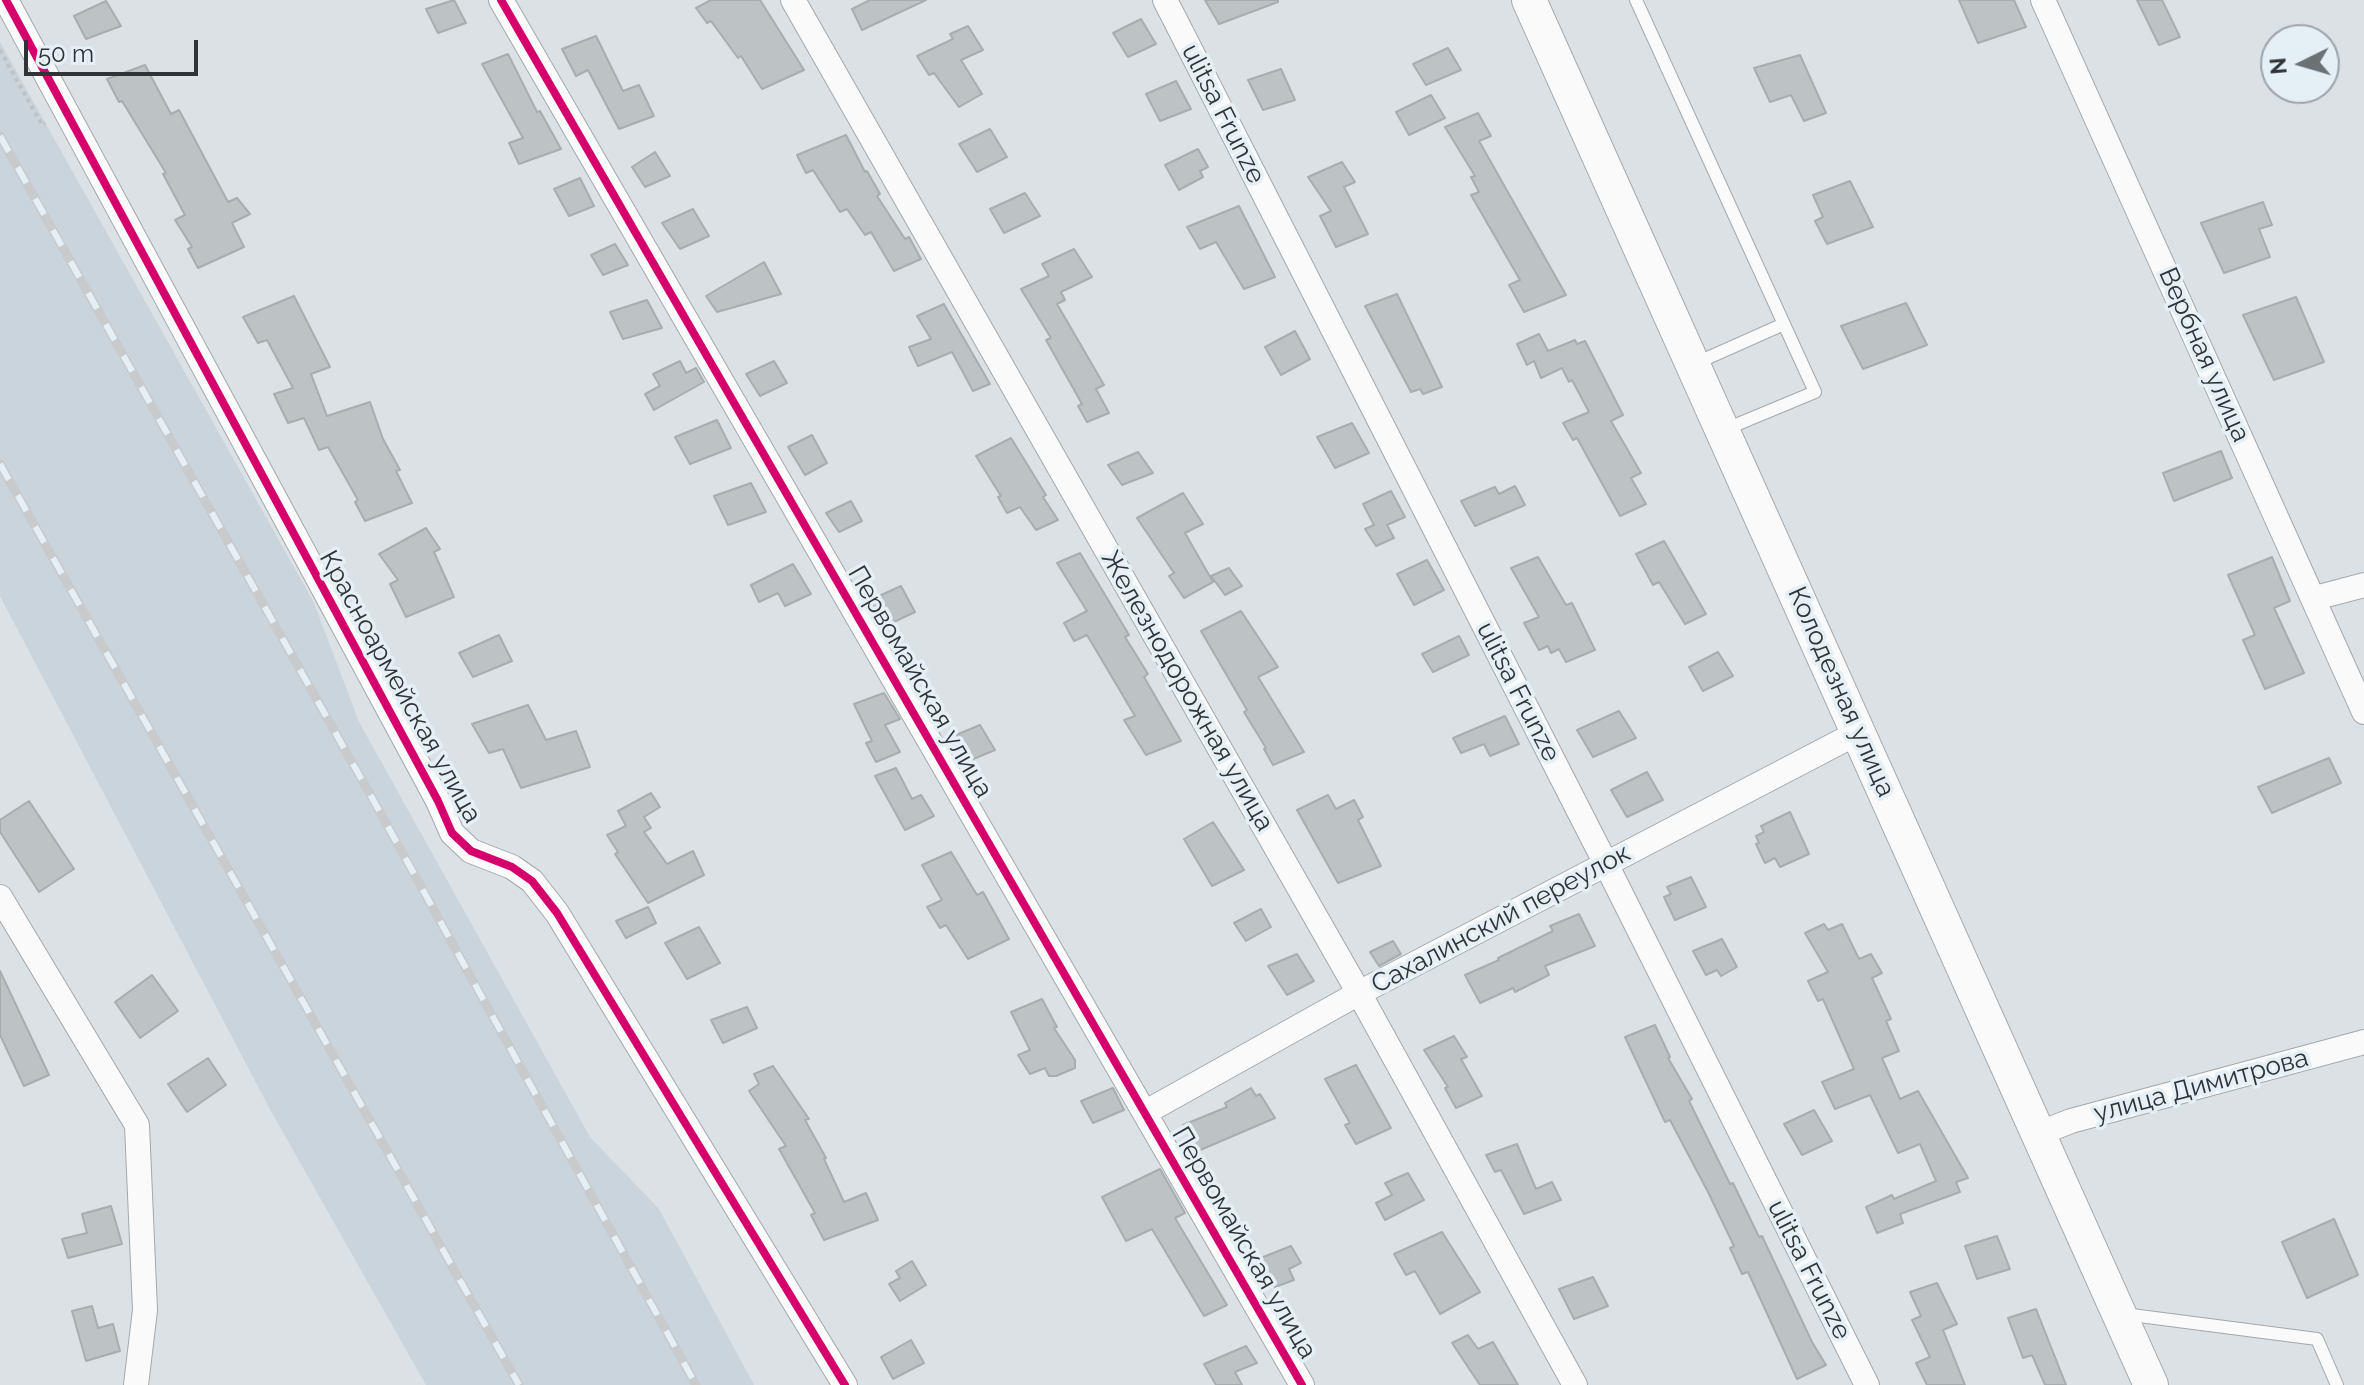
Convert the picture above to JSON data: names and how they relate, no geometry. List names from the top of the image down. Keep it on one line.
{"streets":{"main road":["Колодезная улица"],"street":["ulitsa Frunze","Вербная улица","Первомайская улица","Красноармейская улица","Железнодорожная улица","Сахалинский переулок","улица Димитрова"]},"crossings":[["ulitsa Frunze","Сахалинский переулок"],["Первомайская улица","Сахалинский переулок"],["Железнодорожная улица","Сахалинский переулок"],["Колодезная улица","Сахалинский переулок"],["Колодезная улица","улица Димитрова"]],"scale_bar":"50 m","north":"left"}
